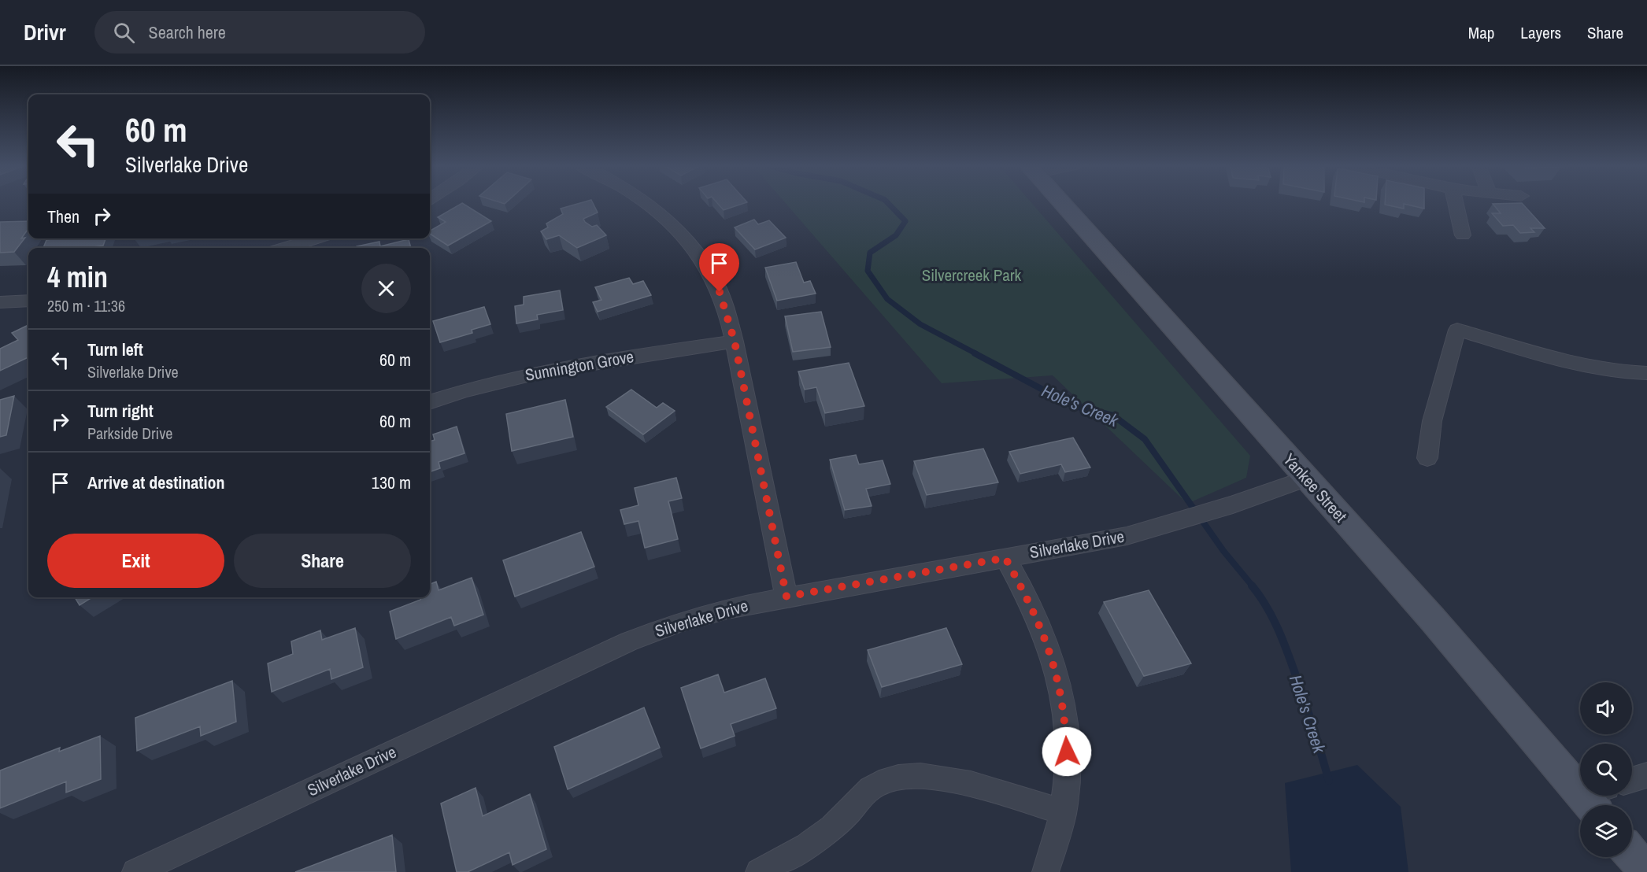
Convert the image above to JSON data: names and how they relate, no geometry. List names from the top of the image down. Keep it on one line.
{"streets":{"street":["Sunnington Grove","Yankee Street","Silverlake Drive"]},"crossings":[["Yankee Street","Silverlake Drive"]],"water":["Hole's Creek"],"parks":["Silvercreek Park"],"page":{"header":"Drivr","search":"Search here","nav":["Map","Layers","Share"],"turn":["60 m","Silverlake Drive"],"then":"Then","heading":["4 min","250 m · 11:36"],"list":[{"name":"Turn left","note":"Silverlake Drive","value":"60 m"},{"name":"Turn right","note":"Parkside Drive","value":"60 m"},{"name":"Arrive at destination","value":"130 m"}],"buttons":["Exit","Share"]}}
